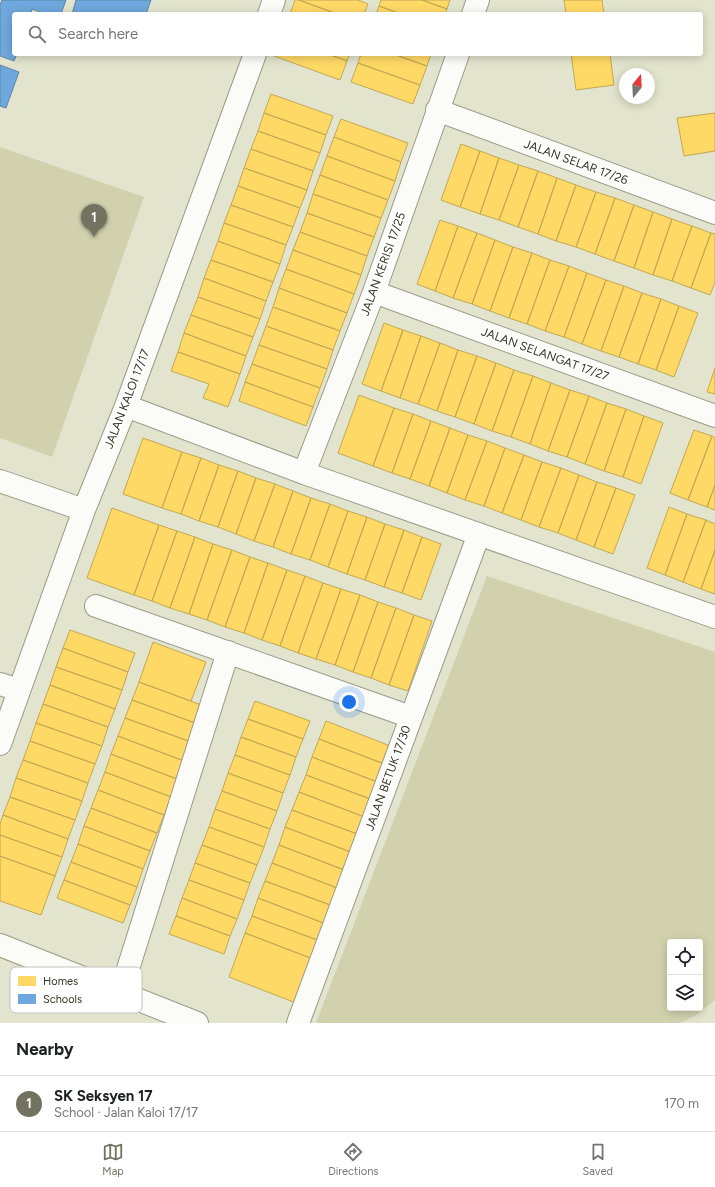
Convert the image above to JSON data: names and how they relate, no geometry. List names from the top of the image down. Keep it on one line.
{"streets":{"street":["JALAN SELAR 17/26","JALAN KERISI 17/25","JALAN SELANGAT 17/27","JALAN KALOI 17/17","JALAN BETUK 17/30"]},"crossings":[["JALAN SELAR 17/26","JALAN KERISI 17/25"],["JALAN KERISI 17/25","JALAN SELANGAT 17/27"]],"legend":["Homes","Schools"],"north":"top","page":{"search":"Search here","pins":"1","heading":"Nearby","list":[{"mark":"1","name":"SK Seksyen 17","note":"School · Jalan Kaloi 17/17","value":"170 m"}],"nav":["Map","Directions","Saved"]}}
